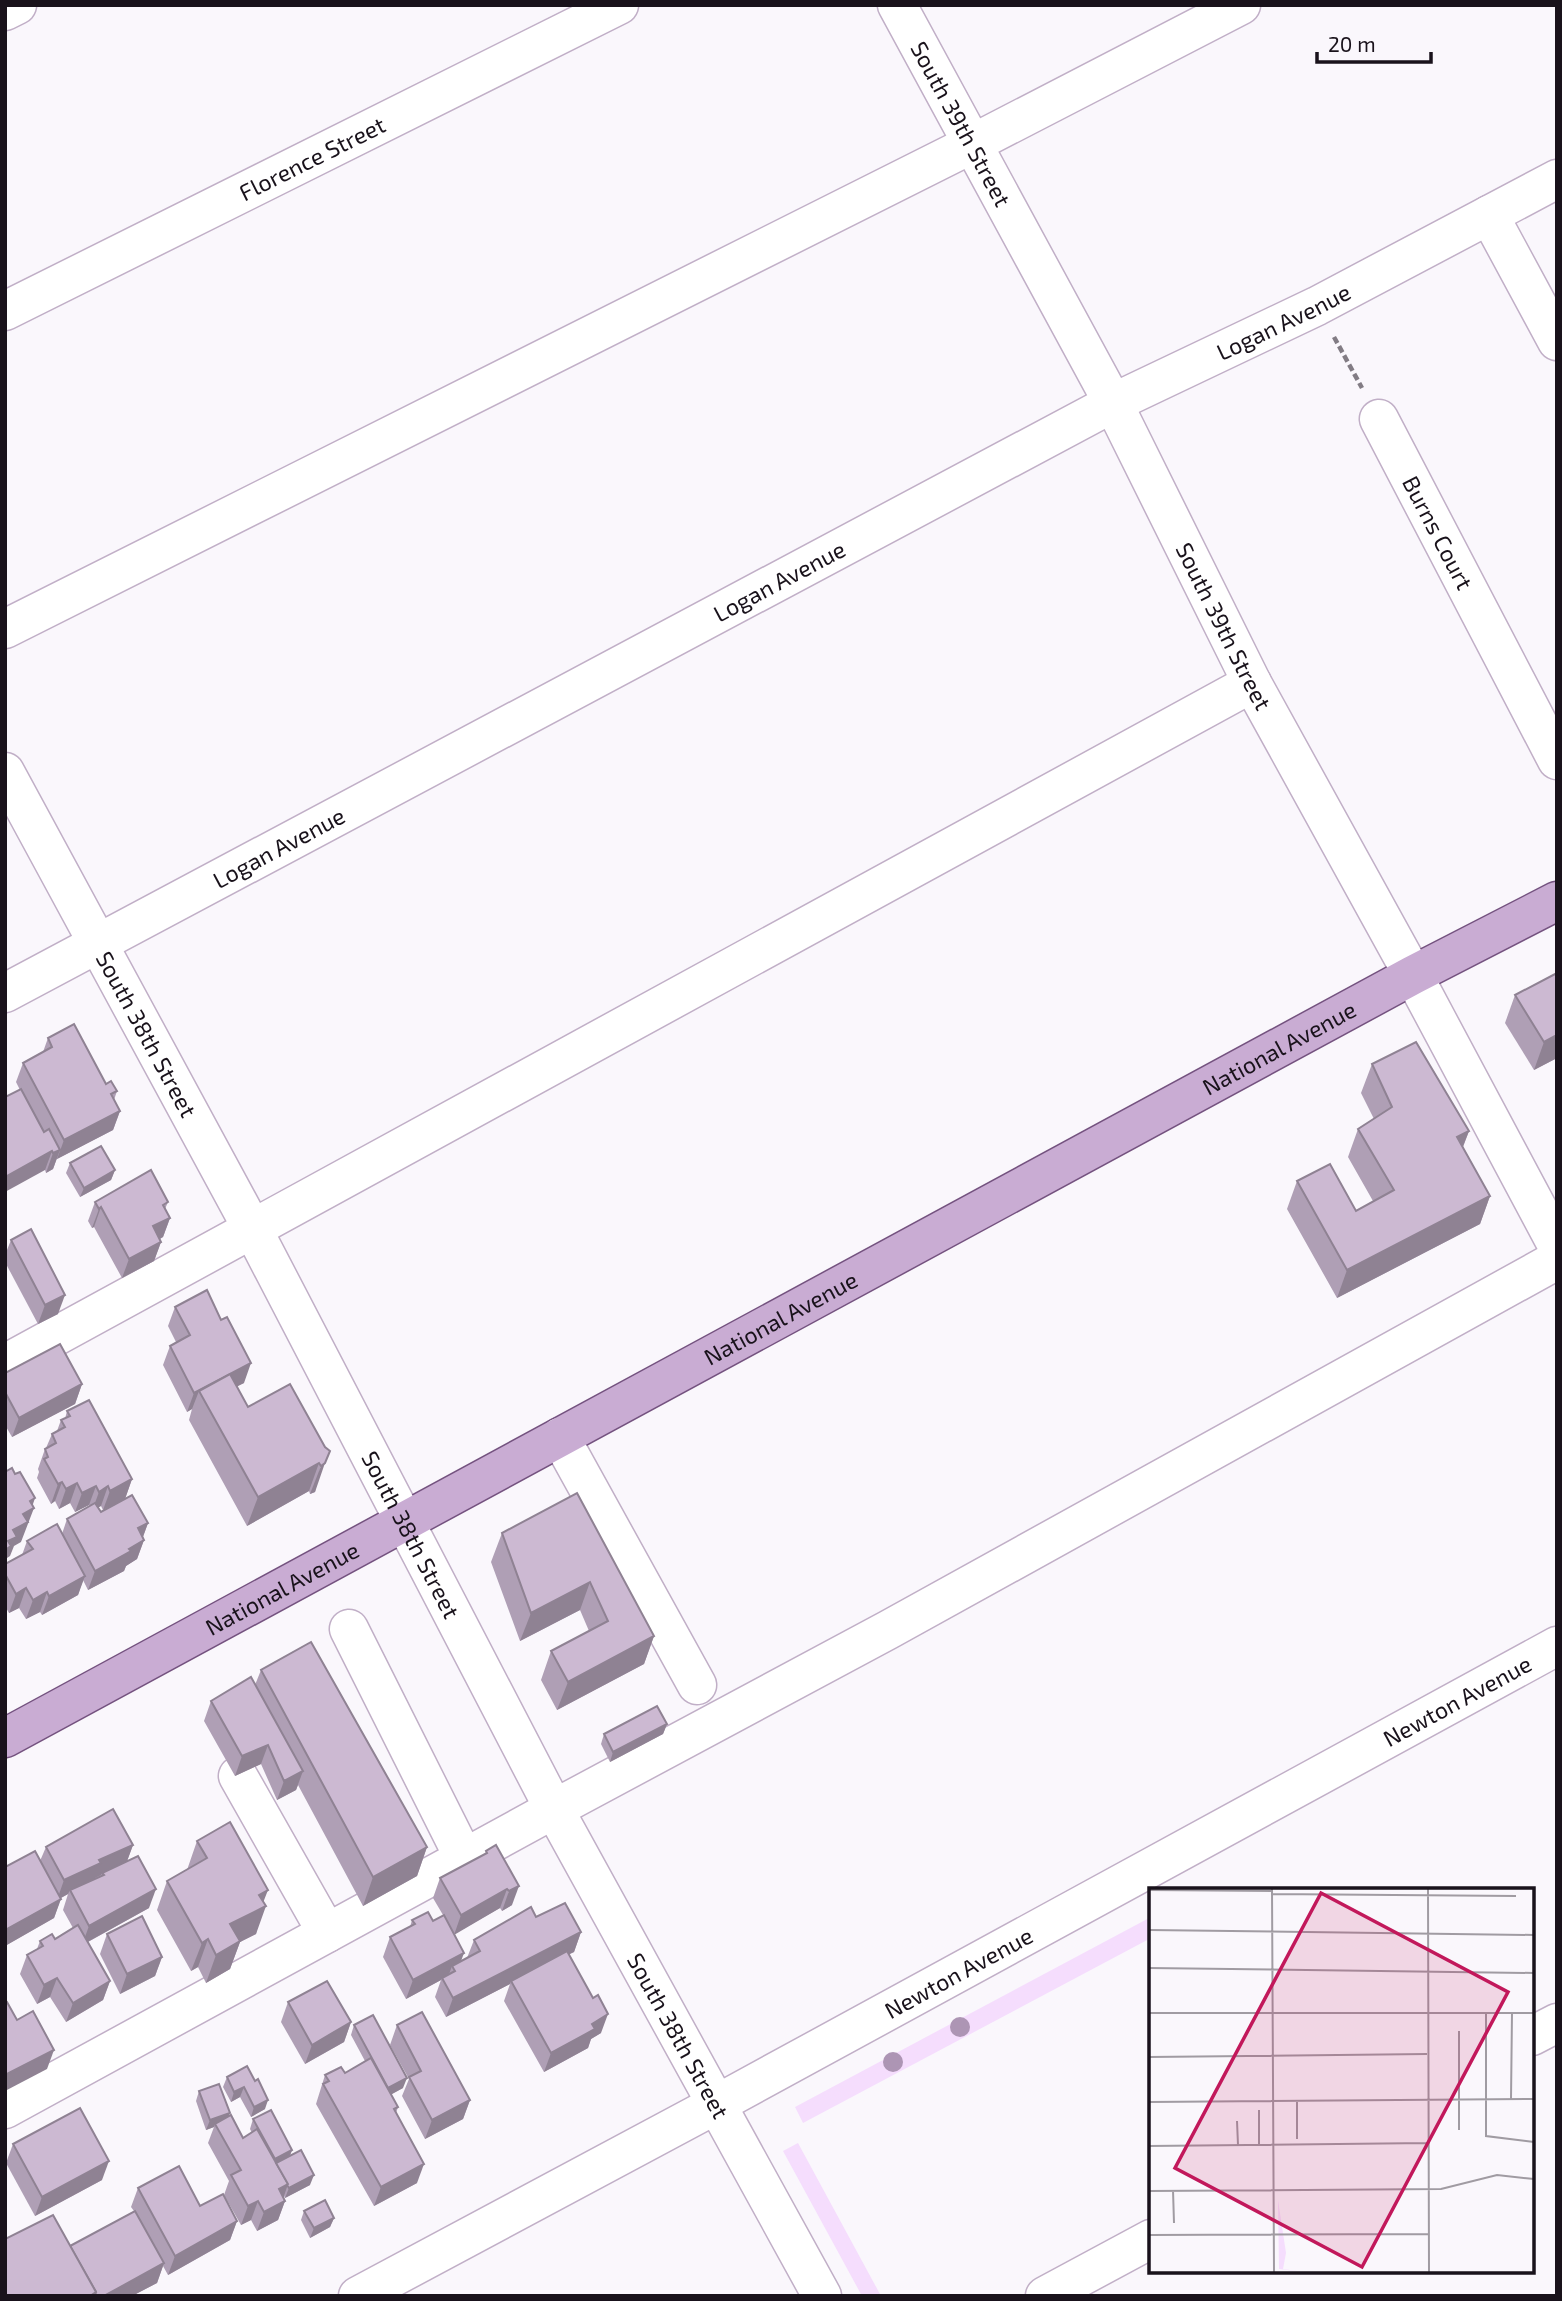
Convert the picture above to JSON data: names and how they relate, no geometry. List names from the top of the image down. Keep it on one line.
{"streets":{"main road":["National Avenue"],"street":["South 39th Street","Florence Street","Logan Avenue","Burns Court","South 38th Street","Newton Avenue"]},"crossings":[["South 39th Street","Logan Avenue"],["South 39th Street","National Avenue"],["Logan Avenue","South 38th Street"],["South 38th Street","National Avenue"],["South 38th Street","Newton Avenue"]],"scale_bar":"20 m"}
